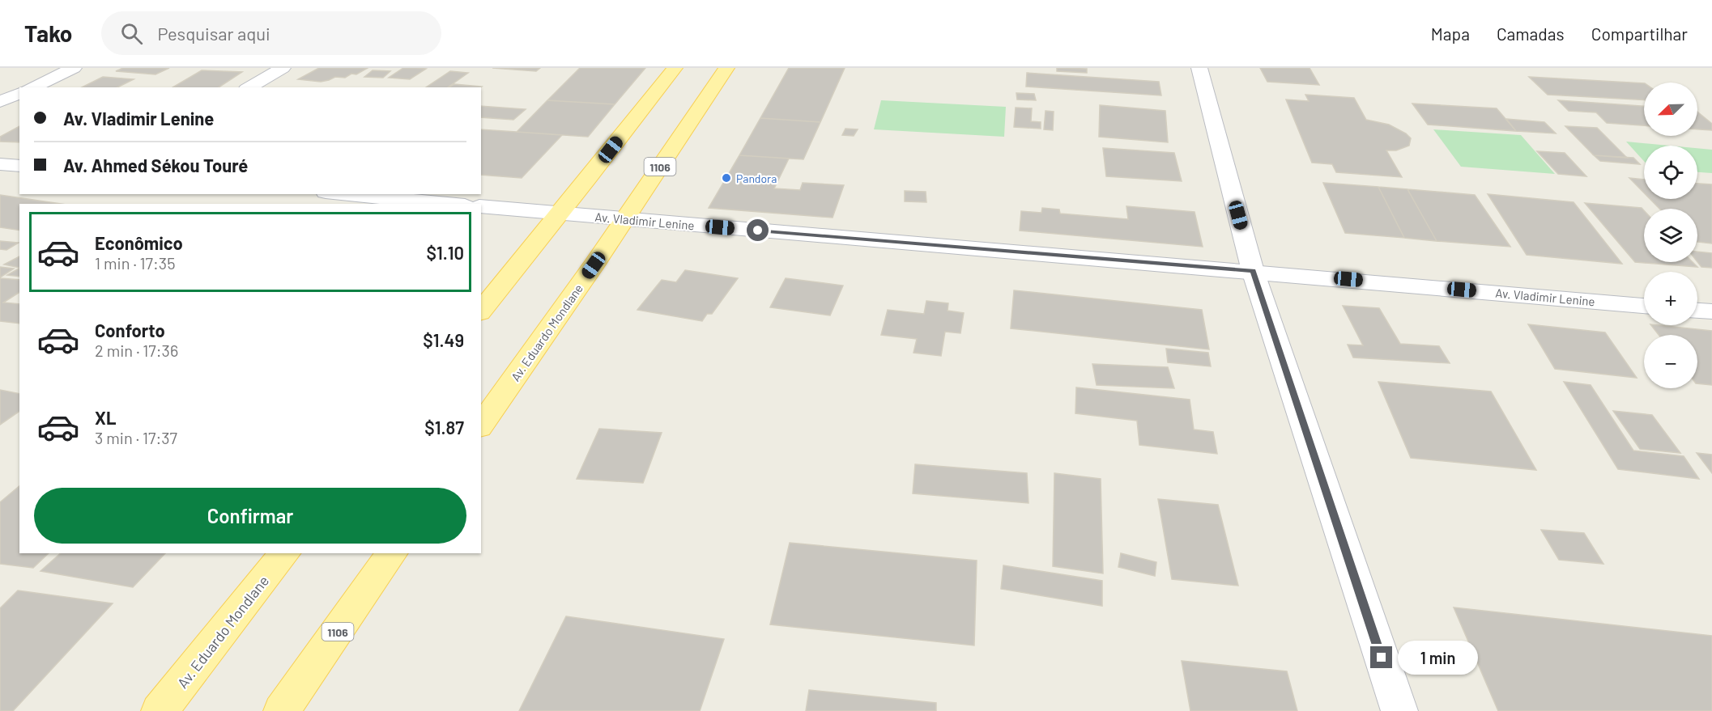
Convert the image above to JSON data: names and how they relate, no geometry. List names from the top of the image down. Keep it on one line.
{"streets":{"main road":["1106","Av. Vladimir Lenine","Av. Eduardo Mondlane"]},"crossings":[["Av. Vladimir Lenine","Av. Eduardo Mondlane"]],"places":["Pandora"],"north":"bottom left","page":{"header":"Tako","search":"Pesquisar aqui","nav":["Mapa","Camadas","Compartilhar"],"map_buttons":["+","−"],"banner":["Av. Vladimir Lenine","Av. Ahmed Sékou Touré"],"list":[{"name":"Econômico","note":"1 min · 17:35","value":"$1.10"},{"name":"Conforto","note":"2 min · 17:36","value":"$1.49"},{"name":"XL","note":"3 min · 17:37","value":"$1.87"}],"buttons":"Confirmar","bubble":"1 min"}}
